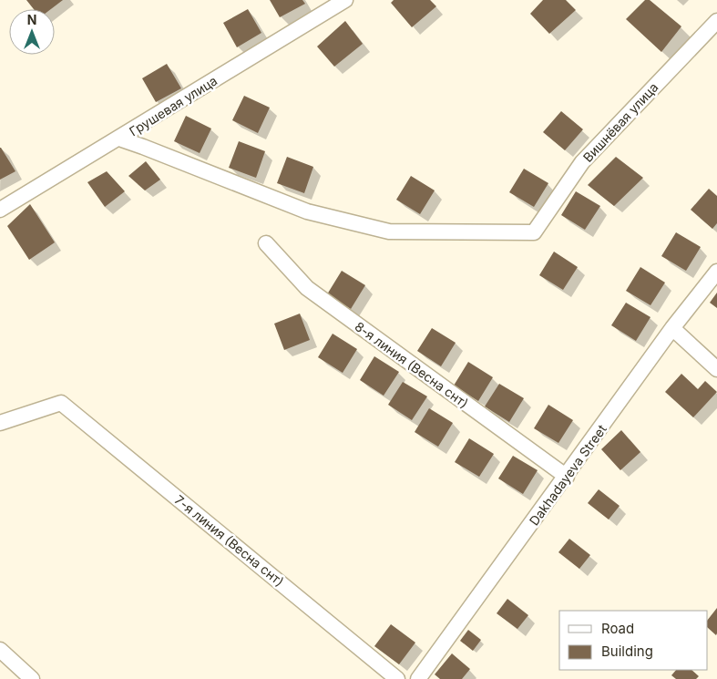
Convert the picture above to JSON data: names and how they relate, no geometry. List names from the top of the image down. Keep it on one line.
{"streets":{"street":["Грушевая улица","Вишнёвая улица","8-я линия (Весна снт)","Dakhadayeva Street","7-я линия (Весна снт)"]},"crossings":[["Грушевая улица","Вишнёвая улица"],["8-я линия (Весна снт)","Dakhadayeva Street"]],"legend":["Road","Building"],"north":"top"}
